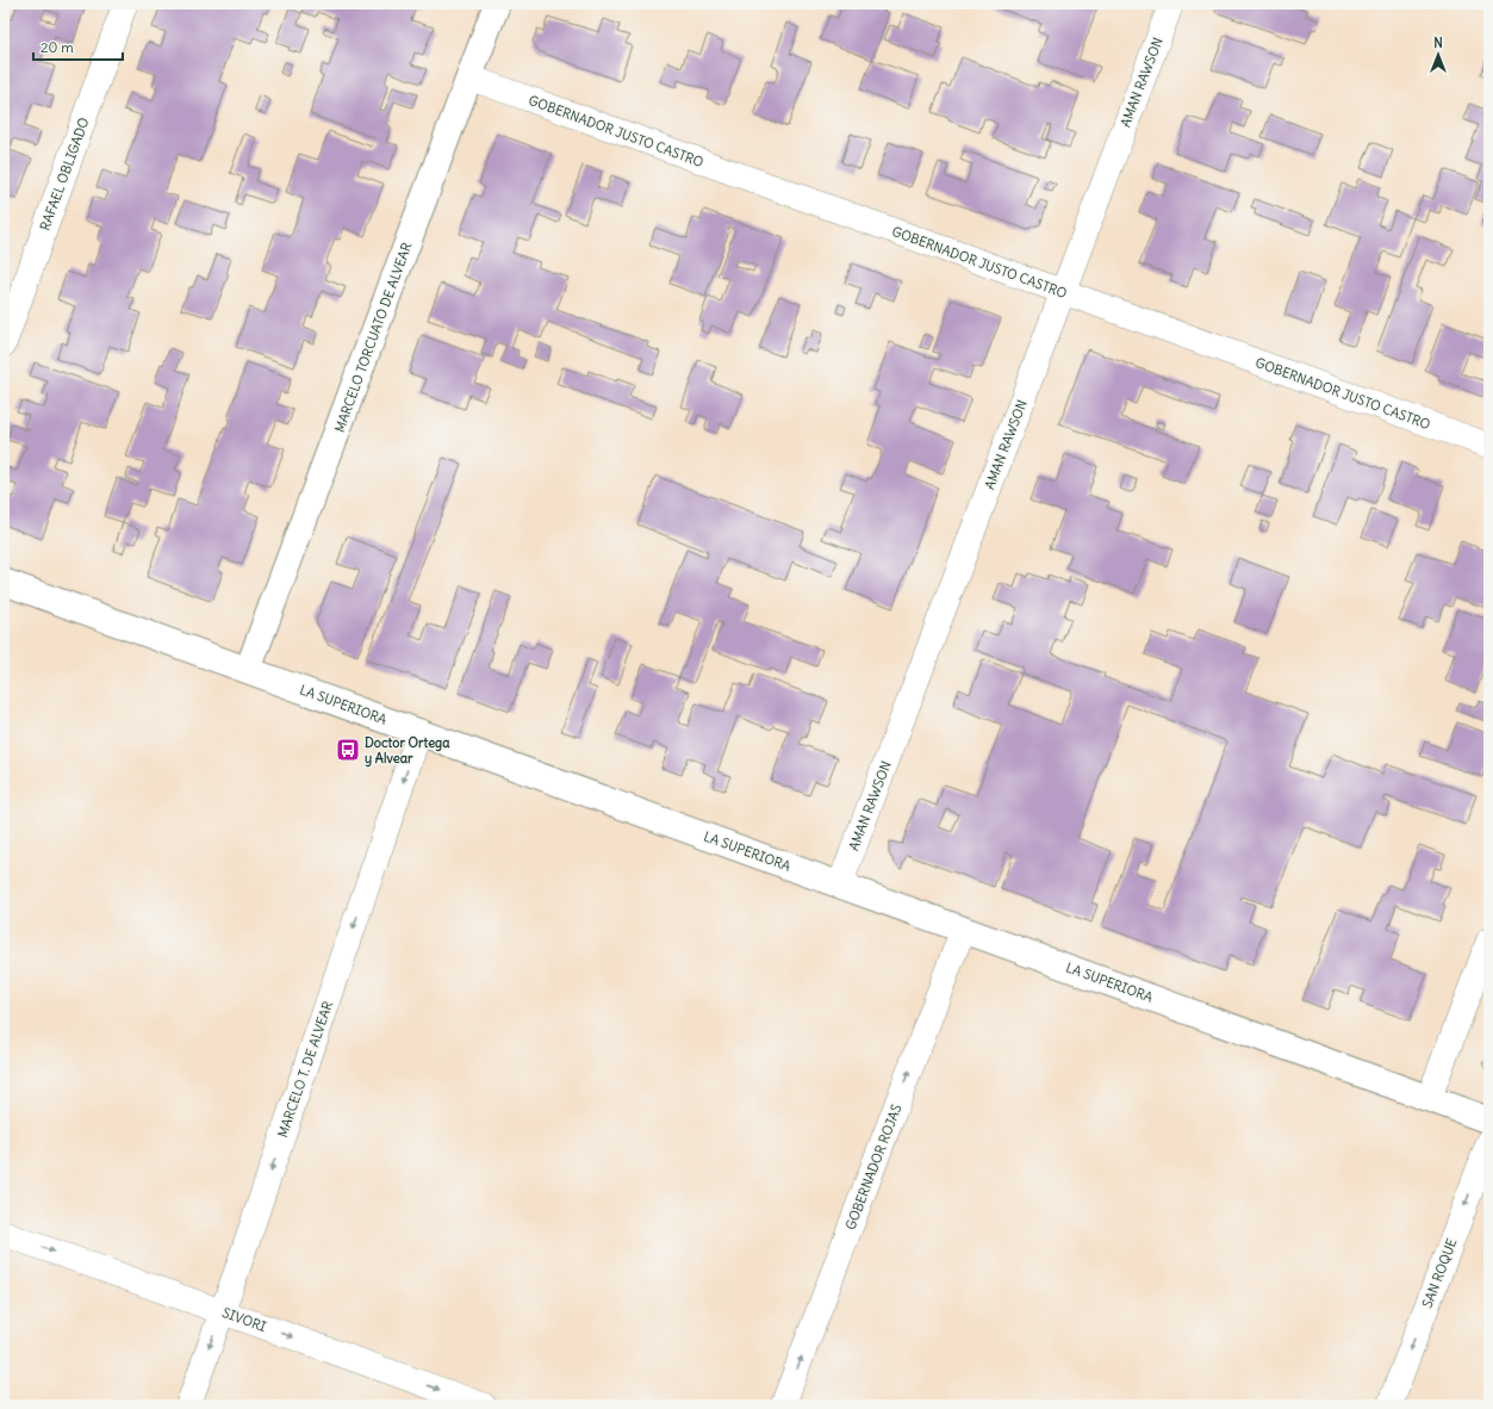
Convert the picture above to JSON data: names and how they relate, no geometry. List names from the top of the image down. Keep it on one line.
{"streets":{"main road":["MARCELO TORCUATO DE ALVEAR","LA SUPERIORA"],"street":["AMAN RAWSON","GOBERNADOR JUSTO CASTRO","RAFAEL OBLIGADO","MARCELO T. DE ALVEAR","GOBERNADOR ROJAS","SAN ROQUE","SIVORI"]},"crossings":[["AMAN RAWSON","GOBERNADOR JUSTO CASTRO"],["AMAN RAWSON","LA SUPERIORA"],["GOBERNADOR JUSTO CASTRO","MARCELO TORCUATO DE ALVEAR"],["MARCELO TORCUATO DE ALVEAR","LA SUPERIORA"],["LA SUPERIORA","MARCELO T. DE ALVEAR"],["LA SUPERIORA","GOBERNADOR ROJAS"],["MARCELO T. DE ALVEAR","SIVORI"]],"one_way":["MARCELO T. DE ALVEAR","GOBERNADOR ROJAS","SAN ROQUE","SIVORI"],"places":{"bus stop":["Doctor Ortega y Alvear"]},"scale_bar":"20 m","north":"top"}
